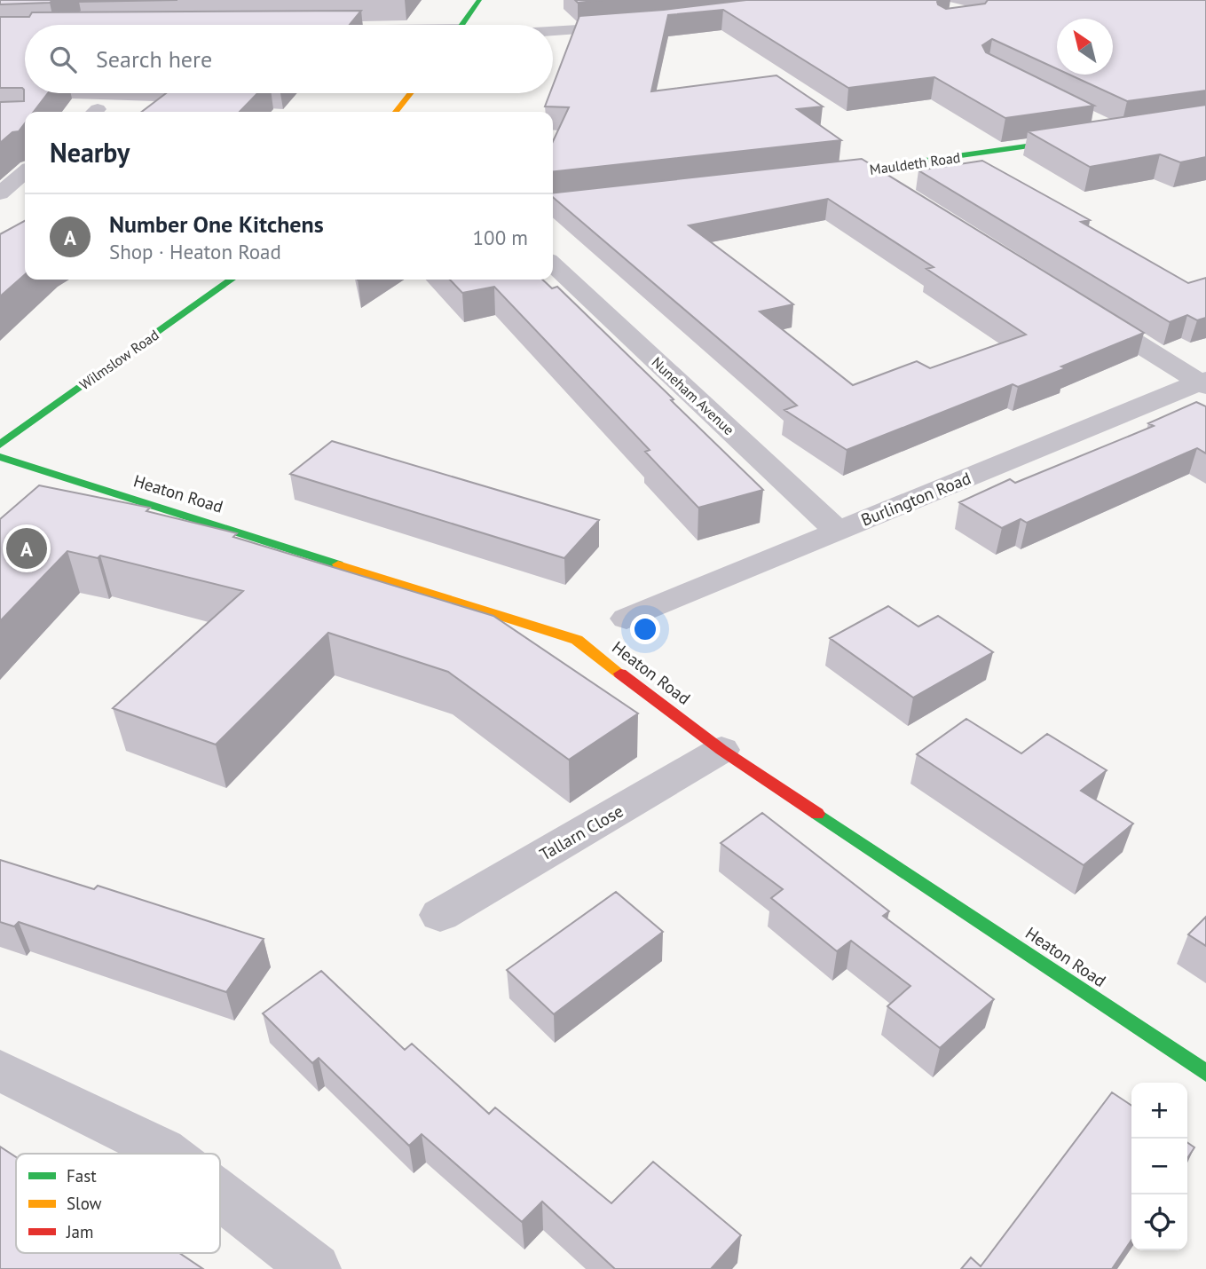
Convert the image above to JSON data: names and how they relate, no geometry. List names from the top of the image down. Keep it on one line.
{"streets":{"street":["Mauldeth Road","Wilmslow Road","Nuneham Avenue","Heaton Road","Burlington Road","Tallarn Close"]},"crossings":[["Nuneham Avenue","Burlington Road"],["Heaton Road","Tallarn Close"]],"legend":["Fast","Slow","Jam"],"north":"top left","page":{"search":"Search here","heading":"Nearby","list":[{"mark":"A","name":"Number One Kitchens","note":"Shop · Heaton Road","value":"100 m"}],"pins":"A","map_buttons":["+","−"]}}
